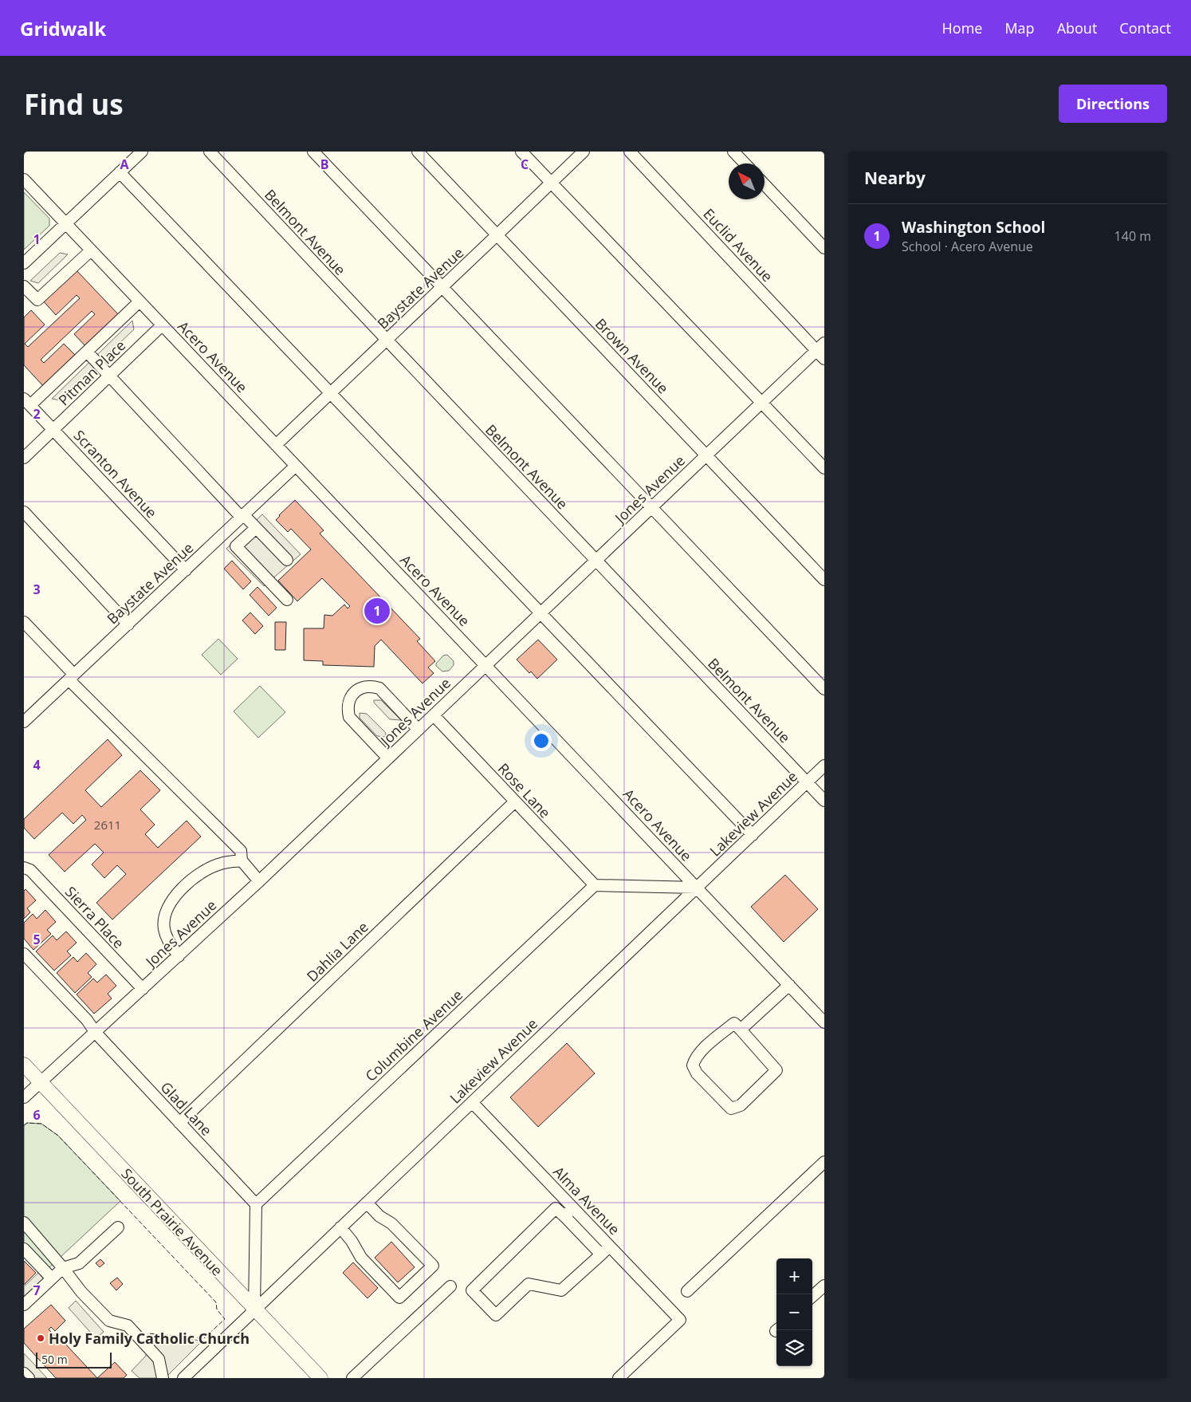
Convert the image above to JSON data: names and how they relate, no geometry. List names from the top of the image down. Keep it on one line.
{"streets":{"main road":["South Prairie Avenue"],"street":["Belmont Avenue","Euclid Avenue","Baystate Avenue","Brown Avenue","Acero Avenue","Pitman Place","Scranton Avenue","Jones Avenue","Rose Lane","Lakeview Avenue","Sierra Place","Dahlia Lane","Columbine Avenue","Glad Lane","Alma Avenue"]},"crossings":[["Belmont Avenue","Baystate Avenue"],["Belmont Avenue","Jones Avenue"],["Belmont Avenue","Lakeview Avenue"],["Euclid Avenue","Jones Avenue"],["Baystate Avenue","Brown Avenue"],["Baystate Avenue","Acero Avenue"],["Baystate Avenue","Scranton Avenue"],["Brown Avenue","Jones Avenue"],["Acero Avenue","Pitman Place"],["Acero Avenue","Jones Avenue"],["Acero Avenue","Lakeview Avenue"],["Pitman Place","Scranton Avenue"],["Jones Avenue","Rose Lane"],["Jones Avenue","Sierra Place"],["Jones Avenue","Glad Lane"],["Jones Avenue","South Prairie Avenue"],["Rose Lane","Dahlia Lane"],["Rose Lane","Columbine Avenue"],["Lakeview Avenue","Alma Avenue"],["Lakeview Avenue","South Prairie Avenue"],["Dahlia Lane","Glad Lane"],["Columbine Avenue","Glad Lane"]],"places":["Holy Family Catholic Church"],"house_numbers":["2611"],"scale_bar":"50 m","north":"top left","page":{"header":"Gridwalk","nav":["Home","Map","About","Contact"],"buttons":"Directions","title":"Find us","heading":"Nearby","list":[{"mark":"1","name":"Washington School","note":"School · Acero Avenue","value":"140 m"}],"pins":"1","map_buttons":["+","−"],"scale":"50 m"},"grid":{"columns":["A","B","C"],"rows":["1","2","3","4","5","6","7"]}}
